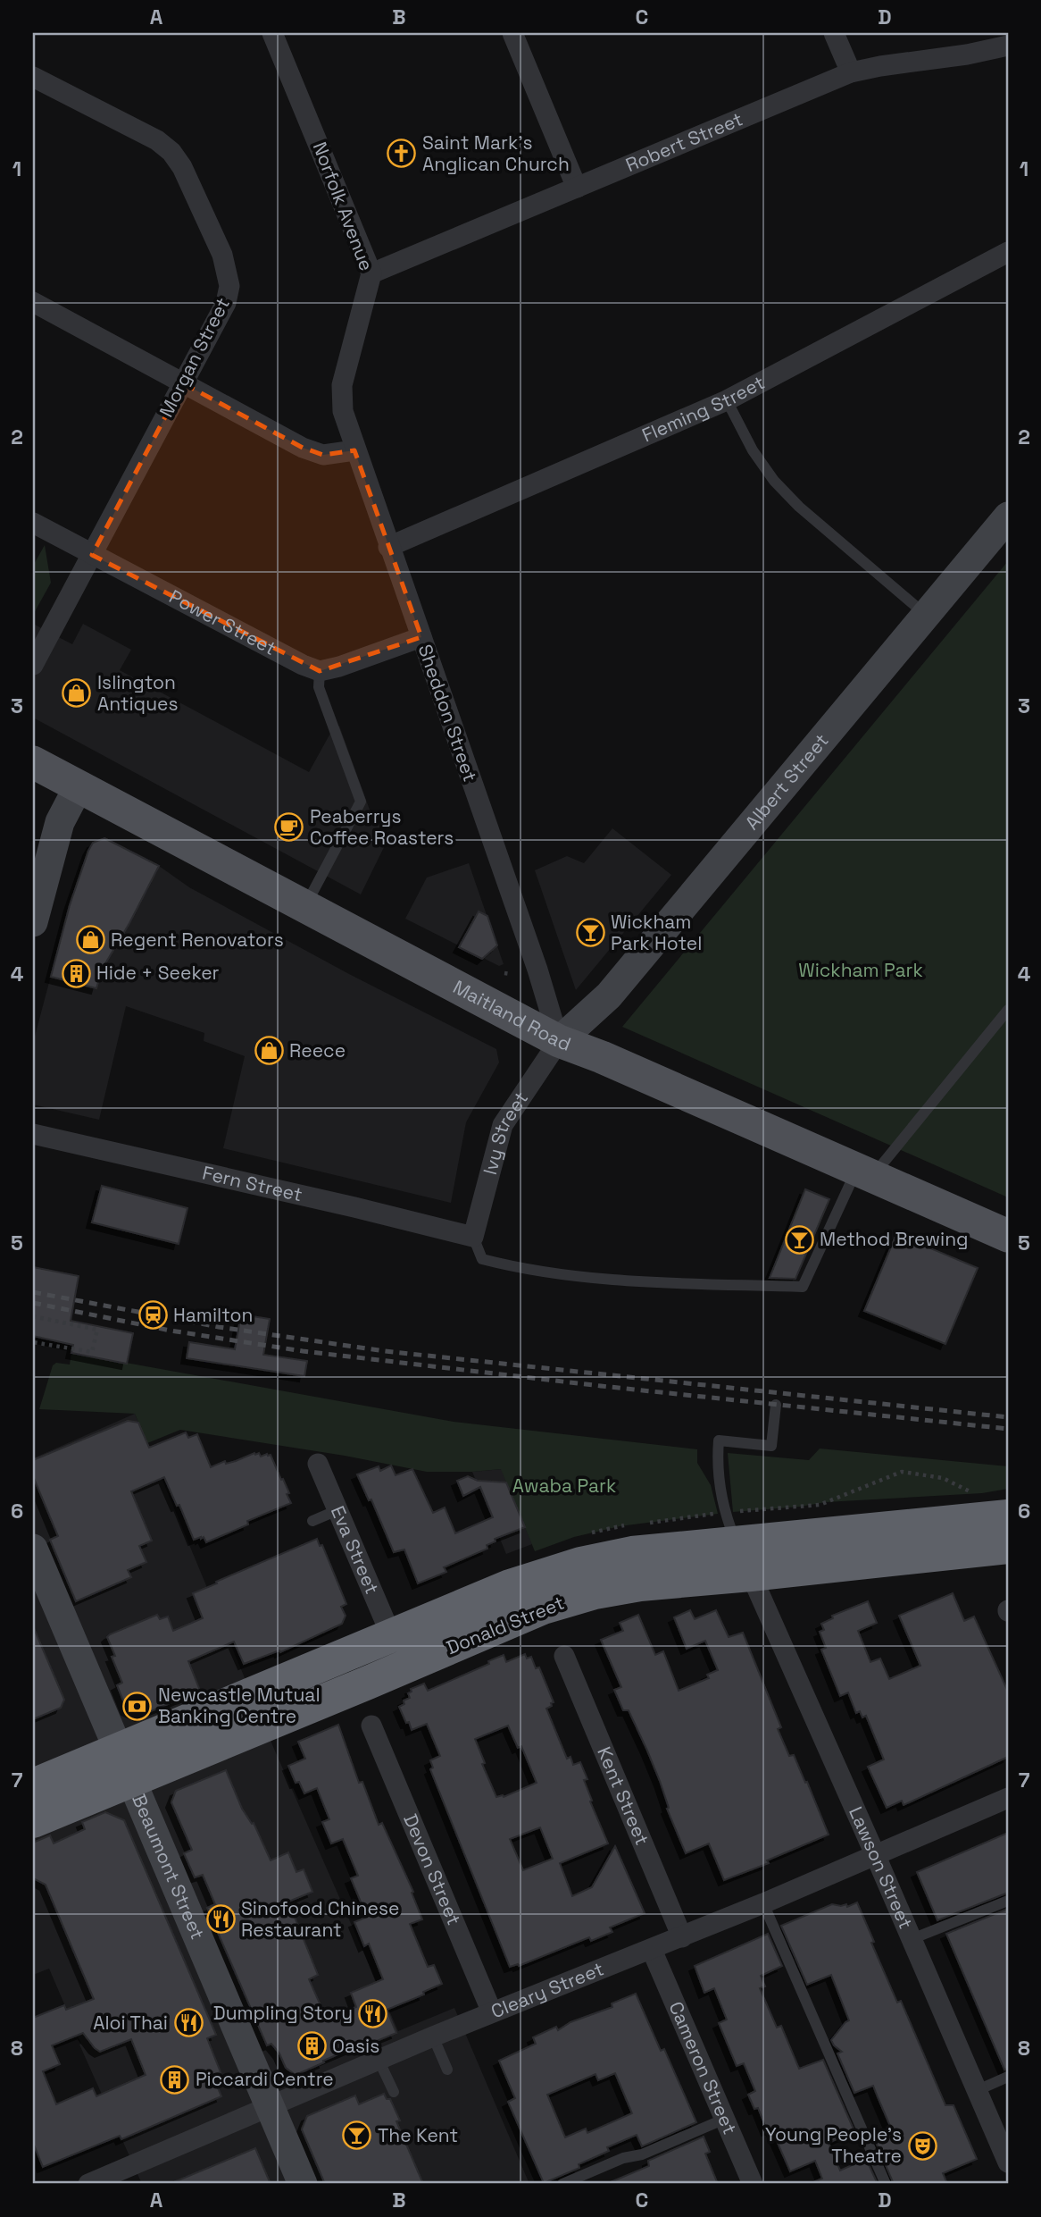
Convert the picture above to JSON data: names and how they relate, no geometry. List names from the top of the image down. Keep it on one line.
{"streets":{"highway":["Donald Street"],"main road":["Albert Street","Maitland Road","Beaumont Street"],"street":["Robert Street","Norfolk Avenue","Morgan Street","Fleming Street","Power Street","Sheddon Street","Ivy Street","Fern Street","Eva Street","Kent Street","Lawson Street","Devon Street","Cleary Street","Cameron Street"]},"crossings":[["Robert Street","Norfolk Avenue"],["Norfolk Avenue","Sheddon Street"],["Morgan Street","Power Street"],["Fleming Street","Sheddon Street"],["Sheddon Street","Albert Street"],["Sheddon Street","Maitland Road"],["Sheddon Street","Ivy Street"],["Albert Street","Maitland Road"],["Albert Street","Ivy Street"],["Maitland Road","Ivy Street"],["Ivy Street","Fern Street"],["Eva Street","Donald Street"],["Donald Street","Beaumont Street"],["Donald Street","Lawson Street"],["Kent Street","Cleary Street"],["Beaumont Street","Cleary Street"],["Lawson Street","Cleary Street"],["Devon Street","Cleary Street"],["Cleary Street","Cameron Street"]],"parks":["Wickham Park","Awaba Park"],"places":{"church":["Saint Mark's Anglican Church"],"shop":["Islington Antiques","Regent Renovators","Reece"],"cafe":["Peaberrys Coffee Roasters"],"bar":["Wickham Park Hotel","Method Brewing","The Kent"],"building":["Hide + Seeker","Oasis","Piccardi Centre"],"station":["Hamilton"],"bank":["Newcastle Mutual Banking Centre"],"restaurant":["Sinofood Chinese Restaurant","Dumpling Story","Aloi Thai"],"theatre":["Young People’s Theatre"]},"grid":{"columns":["A","B","C","D"],"rows":["1","2","3","4","5","6","7","8"]}}
